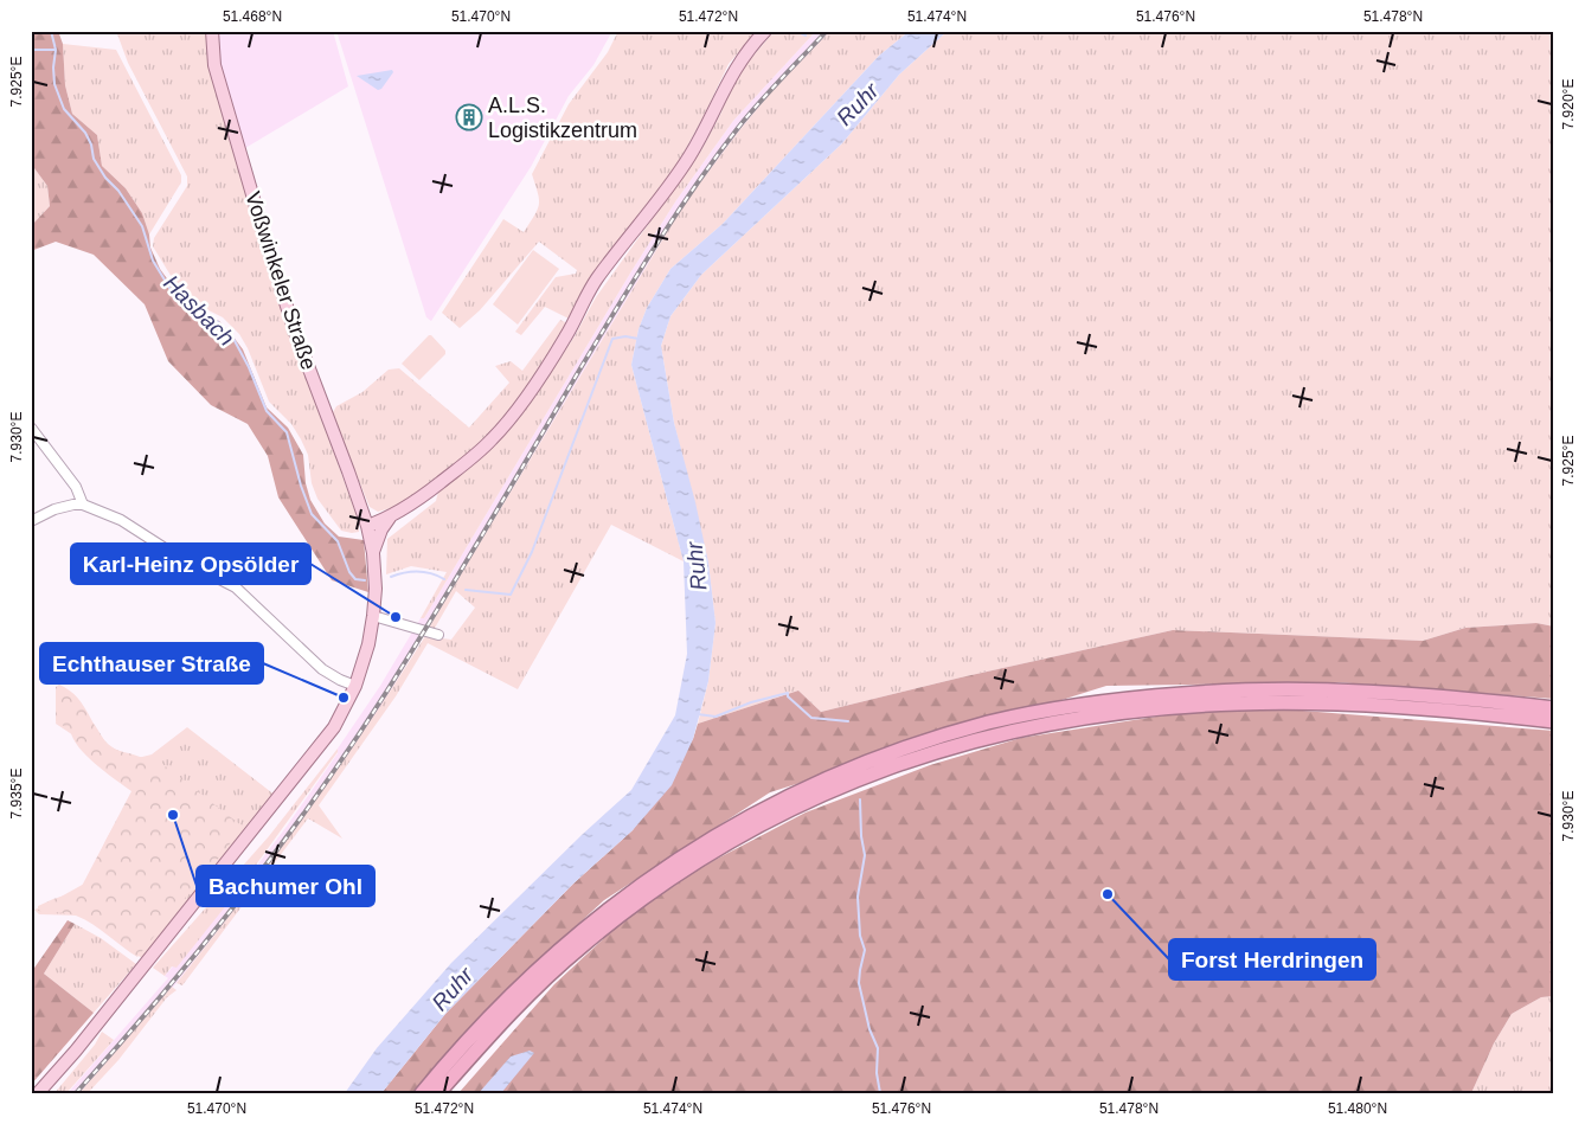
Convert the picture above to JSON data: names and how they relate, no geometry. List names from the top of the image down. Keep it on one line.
{"streets":{"main road":["Voßwinkeler Straße"]},"water":["Ruhr","Hasbach"],"places":{"building":["A.L.S. Logistikzentrum"],"other":["Karl-Heinz Opsölder","Echthauser Straße","Bachumer Ohl","Forst Herdringen"]},"coordinates":["51.468°N","51.470°N","51.472°N","51.474°N","51.476°N","51.478°N","7.925°E","7.920°E","7.930°E","7.935°E","51.480°N"]}
